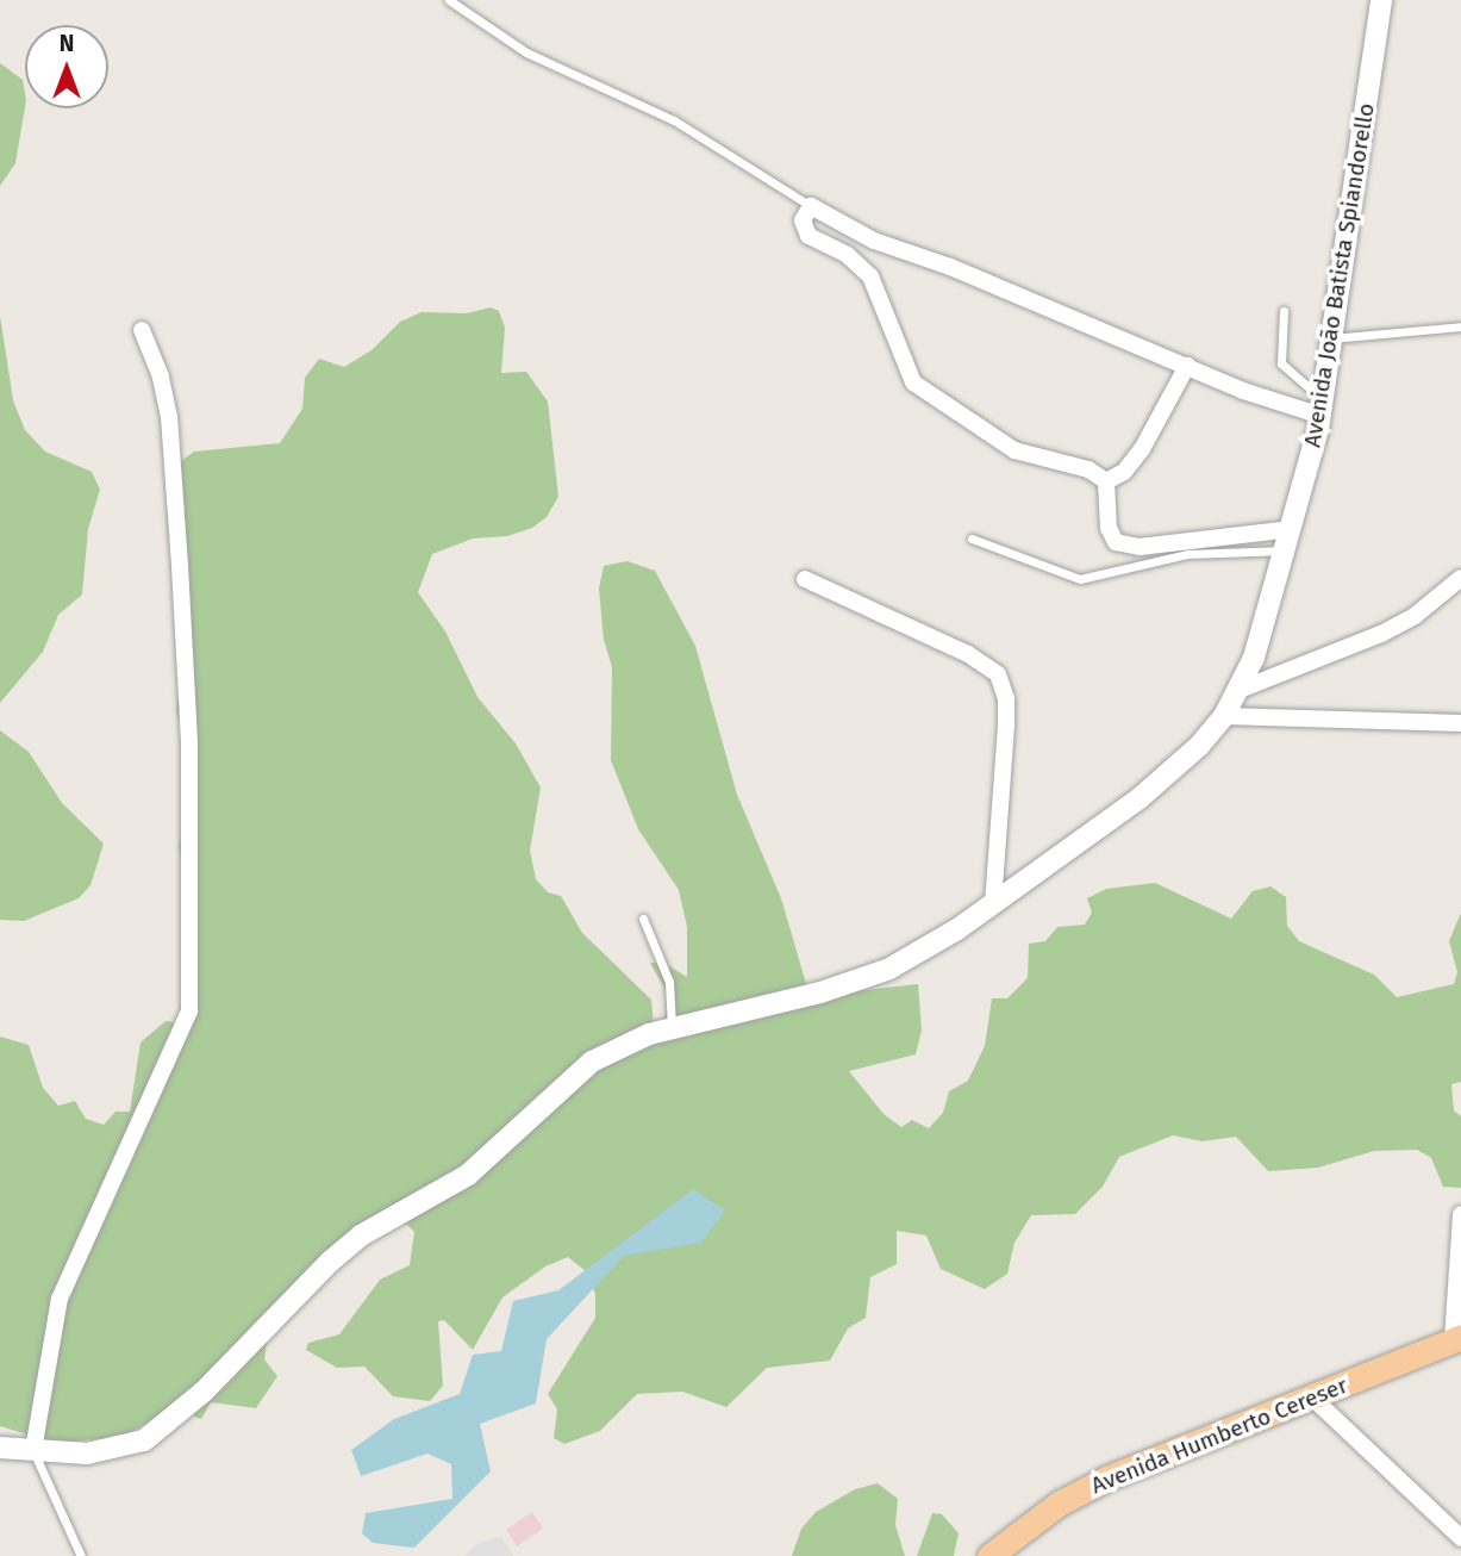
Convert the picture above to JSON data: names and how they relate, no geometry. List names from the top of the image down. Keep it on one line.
{"streets":{"main road":["Avenida Humberto Cereser"],"street":["Avenida João Batista Spiandorello"]},"north":"top"}
